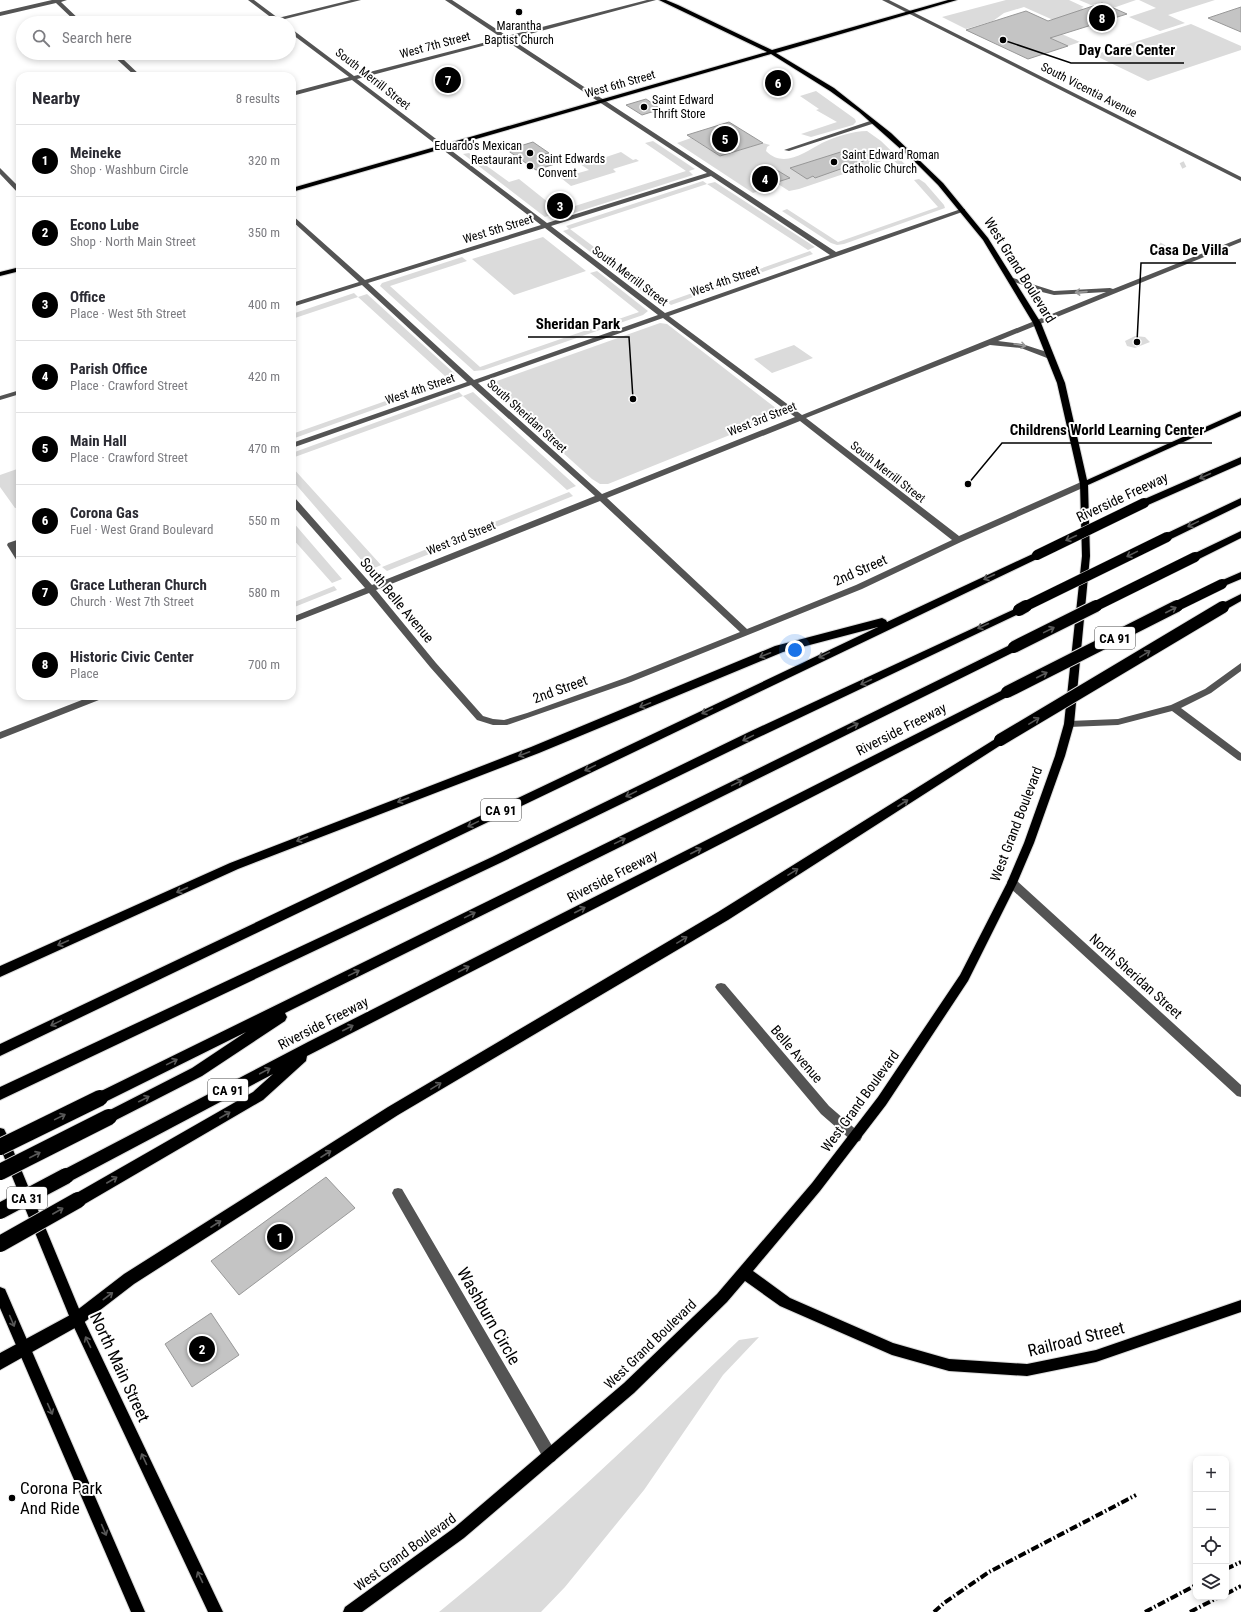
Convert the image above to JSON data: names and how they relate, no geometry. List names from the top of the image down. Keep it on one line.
{"streets":{"highway":["Riverside Freeway","CA 91"],"main road":["West 6th Street","West Grand Boulevard","2nd Street","CA 31","Railroad Street","North Main Street"],"street":["West 7th Street","South Merrill Street","South Vicentia Avenue","West 5th Street","West 4th Street","South Sheridan Street","West 3rd Street","South Belle Avenue","North Sheridan Street","Belle Avenue","Washburn Circle"]},"crossings":[["West 7th Street","South Merrill Street"],["South Merrill Street","West 6th Street"],["South Merrill Street","West 5th Street"],["South Merrill Street","West 4th Street"],["South Merrill Street","West 3rd Street"],["South Merrill Street","2nd Street"],["West 6th Street","South Vicentia Avenue"],["West 6th Street","West Grand Boulevard"],["West 5th Street","South Sheridan Street"],["West Grand Boulevard","West 4th Street"],["West Grand Boulevard","West 3rd Street"],["West Grand Boulevard","2nd Street"],["West Grand Boulevard","North Sheridan Street"],["West Grand Boulevard","Belle Avenue"],["West Grand Boulevard","Washburn Circle"],["West Grand Boulevard","Railroad Street"],["West 4th Street","South Sheridan Street"],["South Sheridan Street","West 3rd Street"],["South Sheridan Street","2nd Street"],["West 3rd Street","South Belle Avenue"],["2nd Street","South Belle Avenue"]],"places":["Marantha Baptist Church","Day Care Center","Saint Edward Thrift Store","Eduardo's Mexican Restaurant","Saint Edward Roman Catholic Church","Saint Edwards Convent","Casa De Villa","Sheridan Park","Childrens World Learning Center","Corona Park And Ride"],"page":{"pins":["8","7","6","5","4","3","1","2"],"search":"Search here","heading":["Nearby","8 results"],"list":[{"mark":"1","name":"Meineke","note":"Shop · Washburn Circle","value":"320 m"},{"mark":"2","name":"Econo Lube","note":"Shop · North Main Street","value":"350 m"},{"mark":"3","name":"Office","note":"Place · West 5th Street","value":"400 m"},{"mark":"4","name":"Parish Office","note":"Place · Crawford Street","value":"420 m"},{"mark":"5","name":"Main Hall","note":"Place · Crawford Street","value":"470 m"},{"mark":"6","name":"Corona Gas","note":"Fuel · West Grand Boulevard","value":"550 m"},{"mark":"7","name":"Grace Lutheran Church","note":"Church · West 7th Street","value":"580 m"},{"mark":"8","name":"Historic Civic Center","note":"Place","value":"700 m"}],"map_buttons":["+","−"]}}
